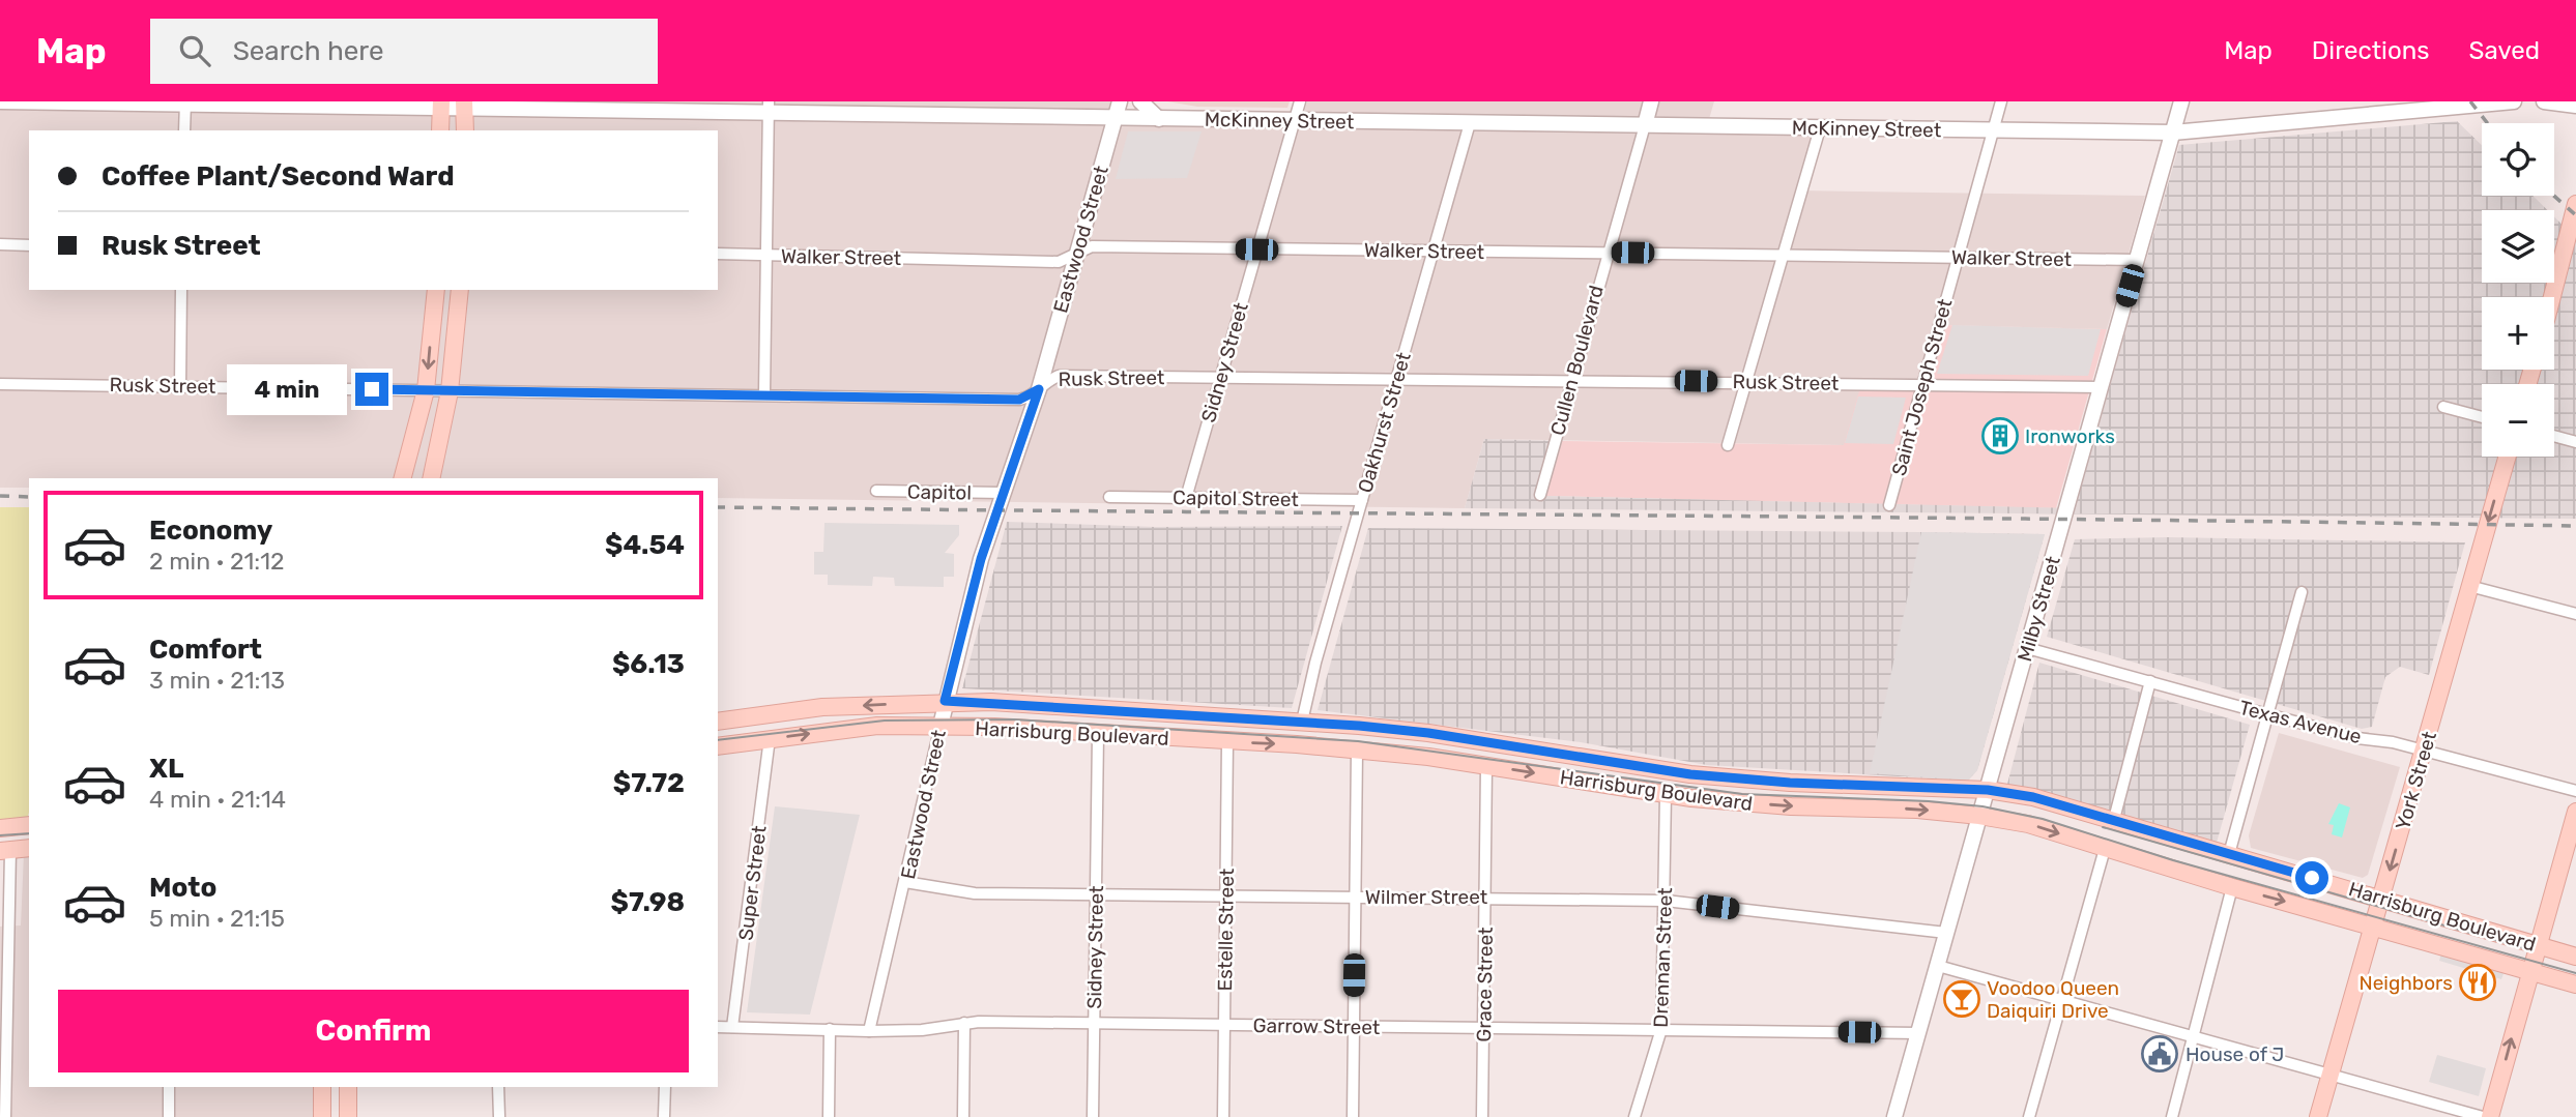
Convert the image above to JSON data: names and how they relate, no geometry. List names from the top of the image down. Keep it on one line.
{"streets":{"main road":["Harrisburg Boulevard","York Street"],"street":["McKinney Street","Eastwood Street","Walker Street","Cullen Boulevard","Sidney Street","Rusk Street","Saint Joseph Street","Oakhurst Street","Capitol","Capitol Street","Milby Street","Texas Avenue","Super Street","Wilmer Street","Estelle Street","Drennan Street","Grace Street","Garrow Street"]},"crossings":[["McKinney Street","Eastwood Street"],["McKinney Street","Cullen Boulevard"],["McKinney Street","Sidney Street"],["McKinney Street","Saint Joseph Street"],["McKinney Street","Oakhurst Street"],["McKinney Street","Milby Street"],["Eastwood Street","Walker Street"],["Eastwood Street","Rusk Street"],["Eastwood Street","Capitol"],["Eastwood Street","Harrisburg Boulevard"],["Eastwood Street","Wilmer Street"],["Eastwood Street","Garrow Street"],["Walker Street","Cullen Boulevard"],["Walker Street","Sidney Street"],["Walker Street","Saint Joseph Street"],["Walker Street","Oakhurst Street"],["Walker Street","Milby Street"],["Cullen Boulevard","Rusk Street"],["Sidney Street","Rusk Street"],["Sidney Street","Capitol Street"],["Sidney Street","Harrisburg Boulevard"],["Sidney Street","Wilmer Street"],["Sidney Street","Garrow Street"],["Rusk Street","Saint Joseph Street"],["Rusk Street","Oakhurst Street"],["Rusk Street","Milby Street"],["Oakhurst Street","Capitol Street"],["Oakhurst Street","Harrisburg Boulevard"],["Milby Street","Texas Avenue"],["Milby Street","Harrisburg Boulevard"],["Milby Street","Wilmer Street"],["Milby Street","Garrow Street"],["Texas Avenue","York Street"],["Harrisburg Boulevard","York Street"],["Harrisburg Boulevard","Super Street"],["Harrisburg Boulevard","Estelle Street"],["Harrisburg Boulevard","Drennan Street"],["Harrisburg Boulevard","Grace Street"],["Super Street","Garrow Street"],["Wilmer Street","Estelle Street"],["Wilmer Street","Drennan Street"],["Wilmer Street","Grace Street"],["Estelle Street","Garrow Street"],["Drennan Street","Garrow Street"],["Grace Street","Garrow Street"]],"one_way":["York Street"],"places":{"building":["Ironworks"],"restaurant":["Neighbors"],"bar":["Voodoo Queen Daiquiri Drive"],"public building":["House of J"]},"page":{"header":"Map","search":"Search here","nav":["Map","Directions","Saved"],"map_buttons":["+","−"],"banner":["Coffee Plant/Second Ward","Rusk Street"],"bubble":"4 min","list":[{"name":"Economy","note":"2 min · 21:12","value":"$4.54"},{"name":"Comfort","note":"3 min · 21:13","value":"$6.13"},{"name":"XL","note":"4 min · 21:14","value":"$7.72"},{"name":"Moto","note":"5 min · 21:15","value":"$7.98"}],"buttons":"Confirm"}}
